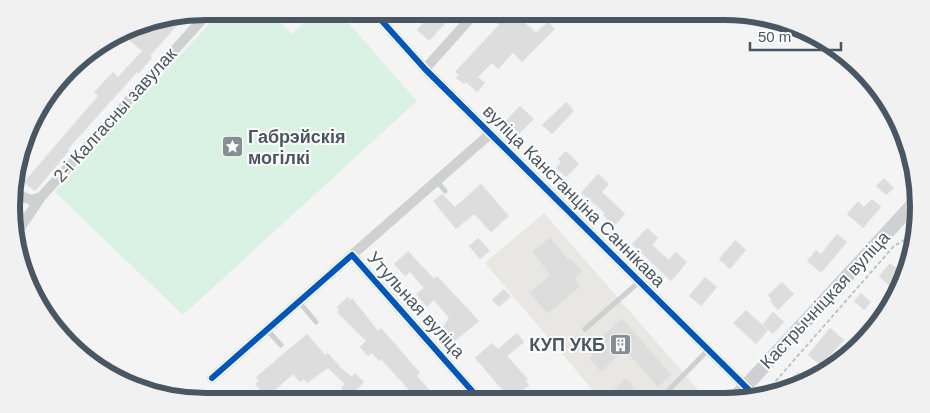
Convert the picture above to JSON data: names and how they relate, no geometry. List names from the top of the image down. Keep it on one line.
{"streets":{"main road":["Кастрычніцкая вуліца"],"street":["2-і Калгасны завулак","вуліца Канстанціна Саннікава","Утульная вуліца"]},"crossings":[["вуліца Канстанціна Саннікава","Кастрычніцкая вуліца"]],"places":{"place":["Габрэйскія могілкі"],"building":["КУП УКБ"]},"scale_bar":"50 m"}
